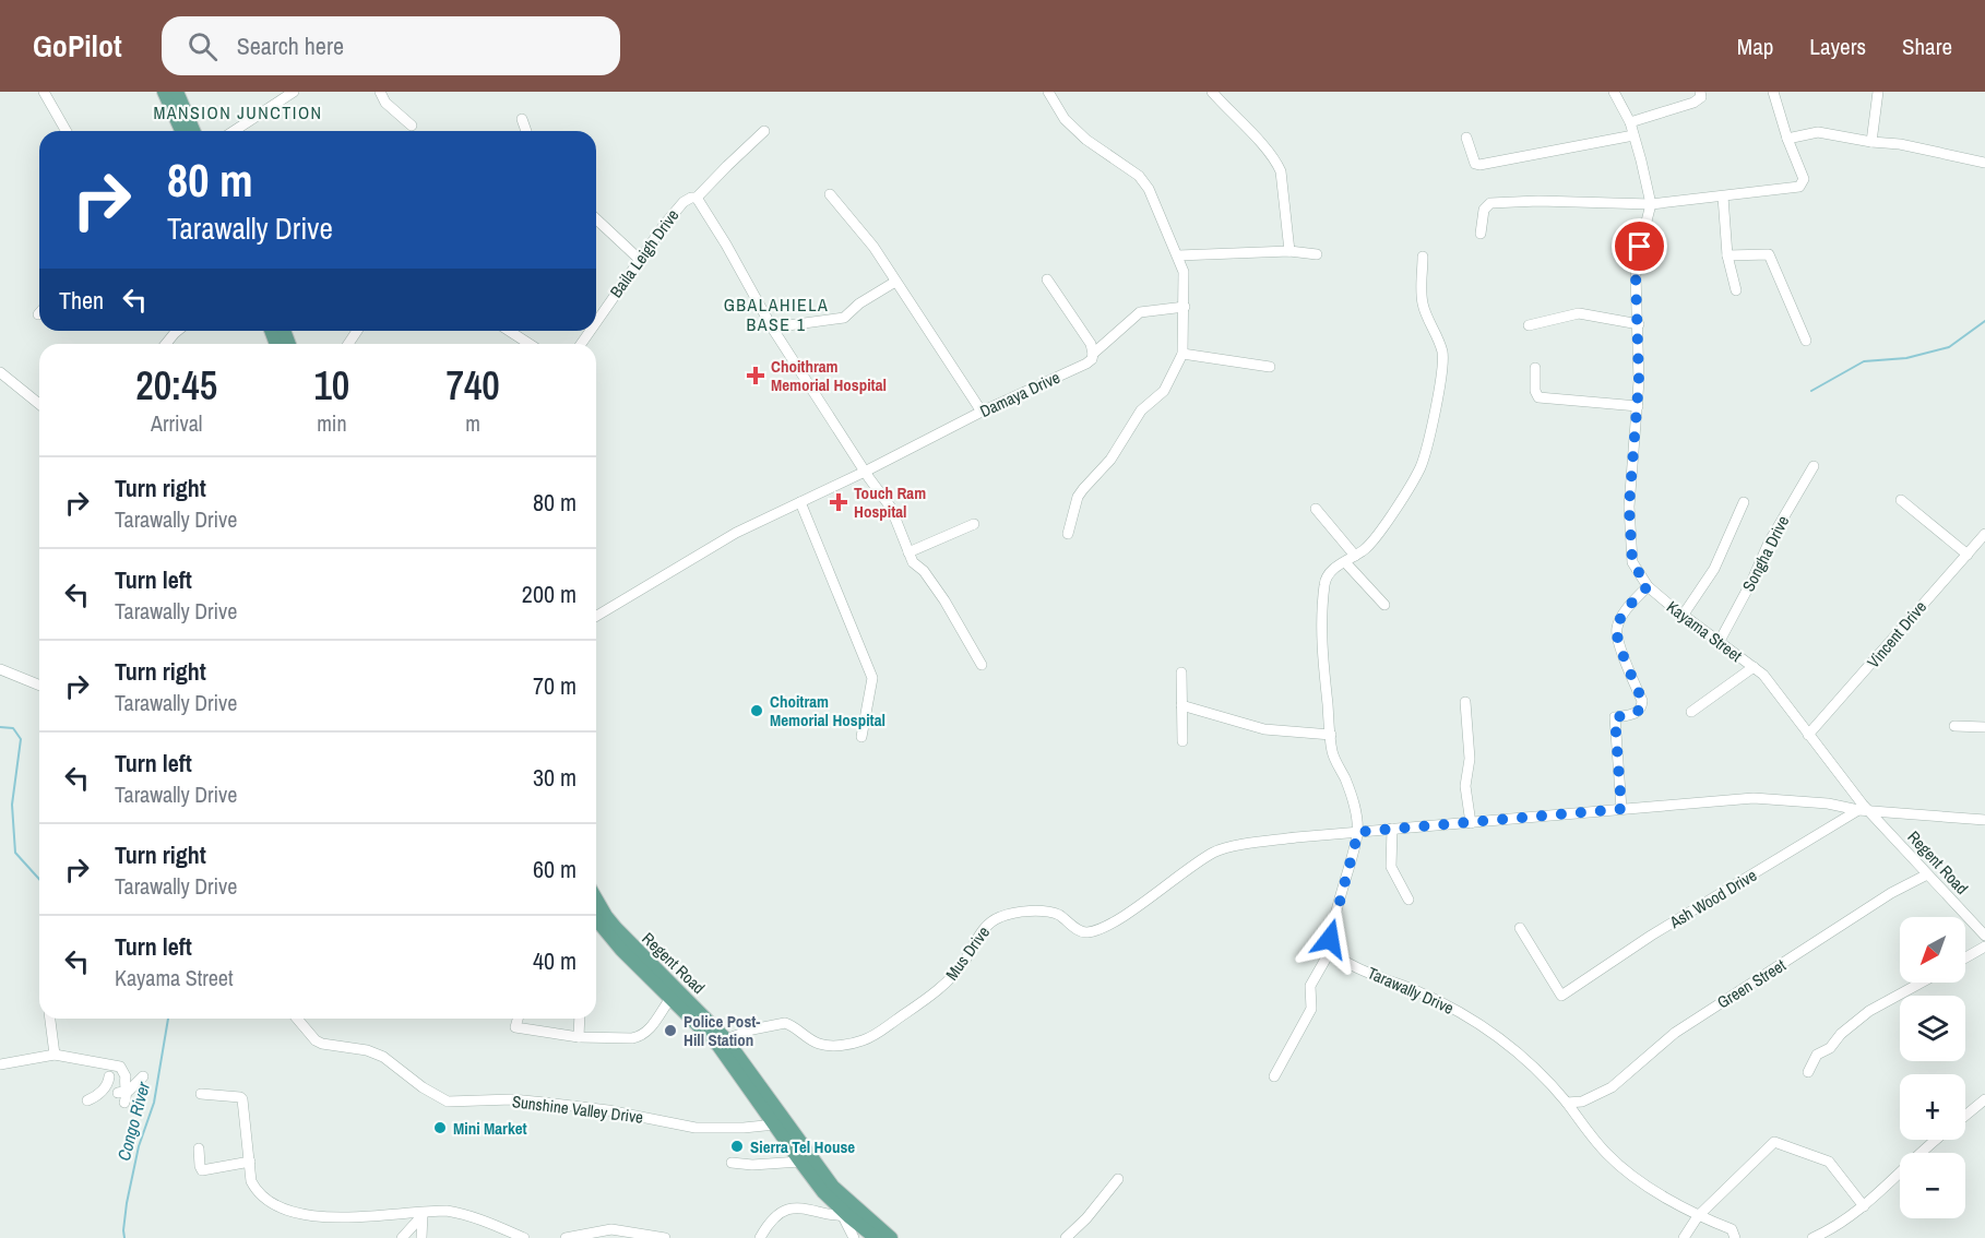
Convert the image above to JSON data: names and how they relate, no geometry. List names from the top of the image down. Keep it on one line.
{"streets":{"main road":["Regent Road"],"street":["Baila Leigh Drive","Damaya Drive","Songha Drive","Kayama Street","Vincent Drive","Ash Wood Drive","Mus Drive","Green Street","Tarawally Drive","Sunshine Valley Drive"]},"crossings":[["Songha Drive","Kayama Street"],["Kayama Street","Vincent Drive"],["Kayama Street","Regent Road"],["Kayama Street","Ash Wood Drive"],["Regent Road","Ash Wood Drive"],["Regent Road","Mus Drive"],["Regent Road","Green Street"],["Regent Road","Sunshine Valley Drive"],["Green Street","Tarawally Drive"]],"districts":["MANSION JUNCTION","GBALAHIELA BASE 1"],"water":["Congo River"],"places":{"health":["Choithram Memorial Hospital","Touch Ram Hospital"],"other":["Choitram Memorial Hospital","Police Post- Hill Station","Mini Market","Sierra Tel House"]},"north":"bottom left","page":{"header":"GoPilot","search":"Search here","nav":["Map","Layers","Share"],"turn":["80 m","Tarawally Drive"],"then":"Then","eta":["20:45","Arrival","10","min","740","m"],"list":[{"name":"Turn right","note":"Tarawally Drive","value":"80 m"},{"name":"Turn left","note":"Tarawally Drive","value":"200 m"},{"name":"Turn right","note":"Tarawally Drive","value":"70 m"},{"name":"Turn left","note":"Tarawally Drive","value":"30 m"},{"name":"Turn right","note":"Tarawally Drive","value":"60 m"},{"name":"Turn left","note":"Kayama Street","value":"40 m"}],"map_buttons":["+","−"]}}
